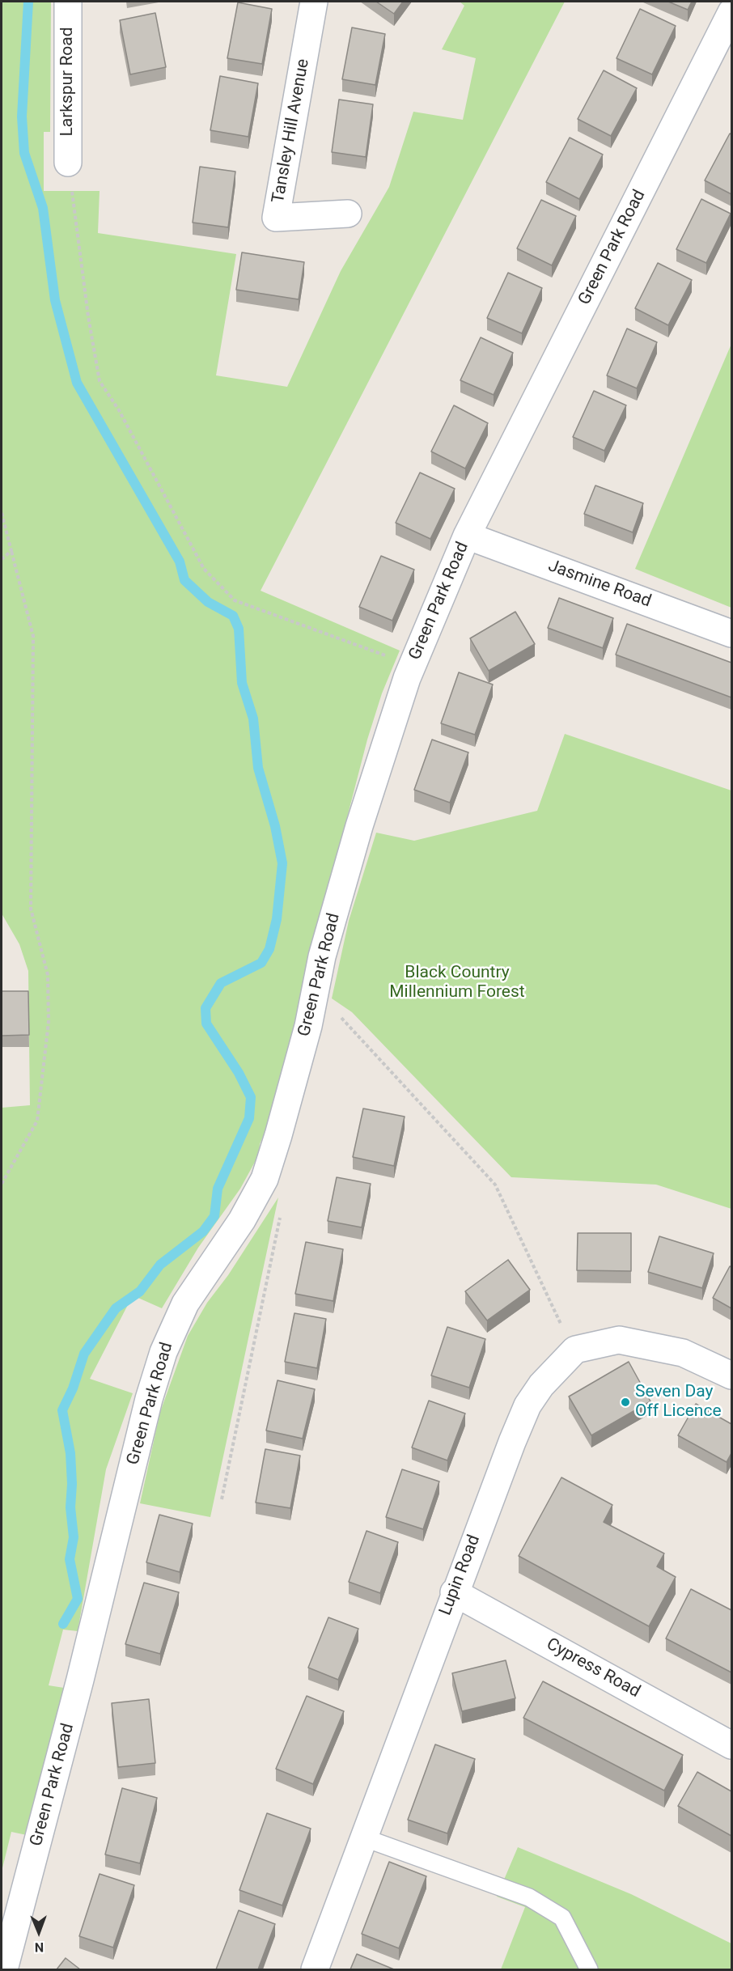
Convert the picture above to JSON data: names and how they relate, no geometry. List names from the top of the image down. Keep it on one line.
{"streets":{"street":["Larkspur Road","Tansley Hill Avenue","Green Park Road","Jasmine Road","Lupin Road","Cypress Road"]},"crossings":[["Green Park Road","Jasmine Road"],["Lupin Road","Cypress Road"]],"parks":["Black Country Millennium Forest"],"places":["Seven Day Off Licence"],"north":"bottom"}
